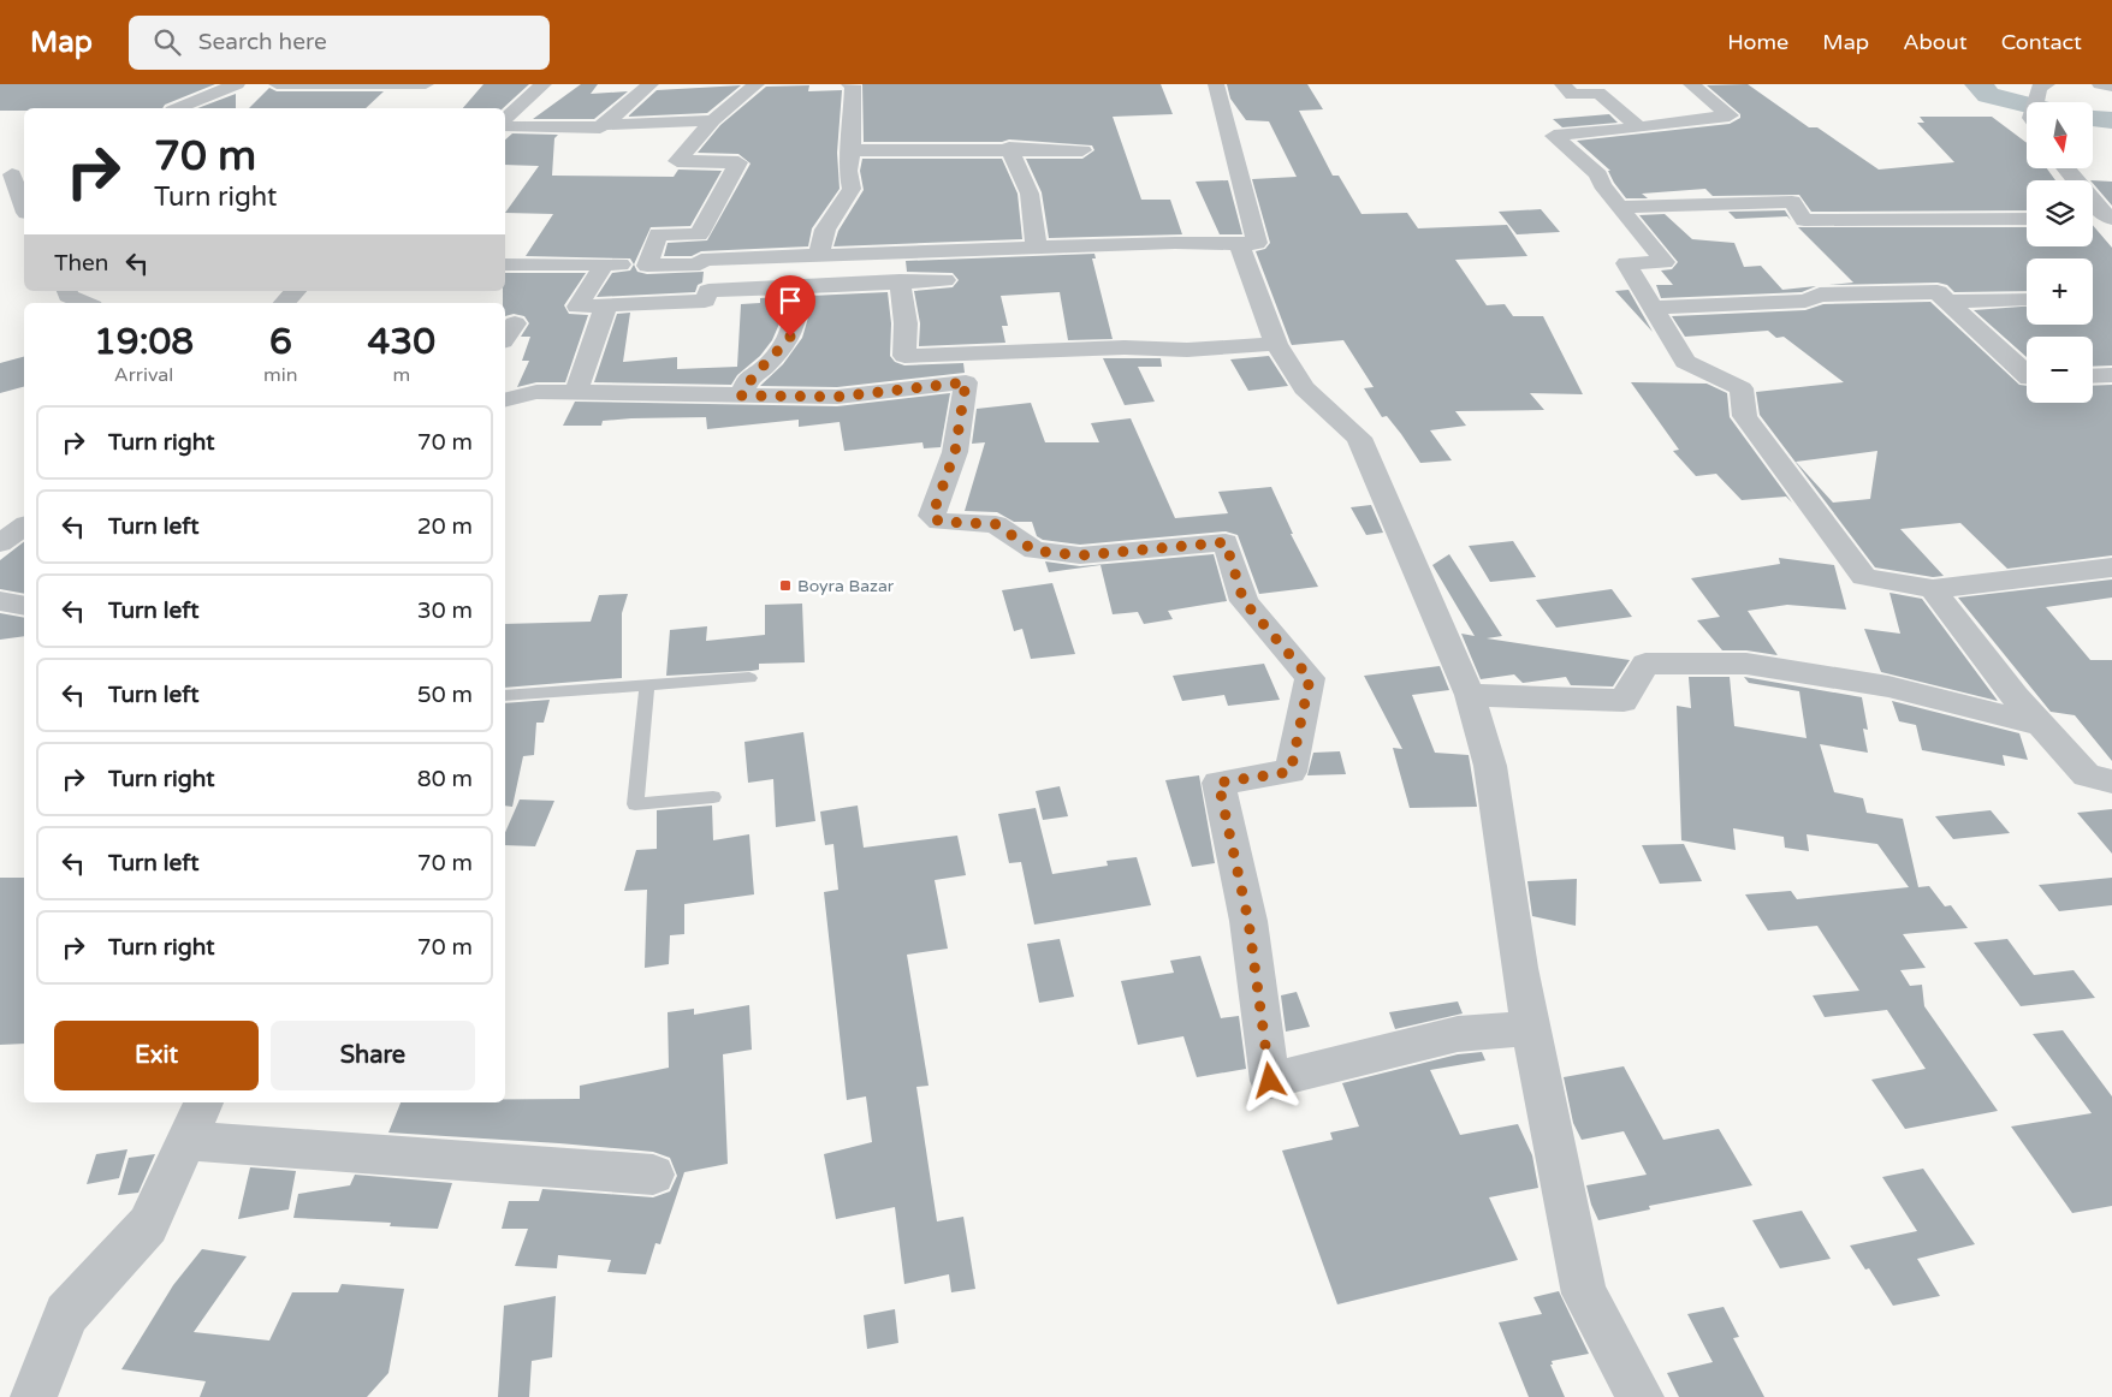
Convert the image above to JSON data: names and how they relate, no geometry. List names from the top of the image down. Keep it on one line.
{"places":{"transit":["Boyra Bazar"]},"north":"bottom","page":{"header":"Map","search":"Search here","nav":["Home","Map","About","Contact"],"map_buttons":["+","−"],"turn":["70 m","Turn right"],"then":"Then","eta":["19:08","Arrival","6","min","430","m"],"list":[{"name":"Turn right","value":"70 m"},{"name":"Turn left","value":"20 m"},{"name":"Turn left","value":"30 m"},{"name":"Turn left","value":"50 m"},{"name":"Turn right","value":"80 m"},{"name":"Turn left","value":"70 m"},{"name":"Turn right","value":"70 m"}],"buttons":["Exit","Share"]}}
